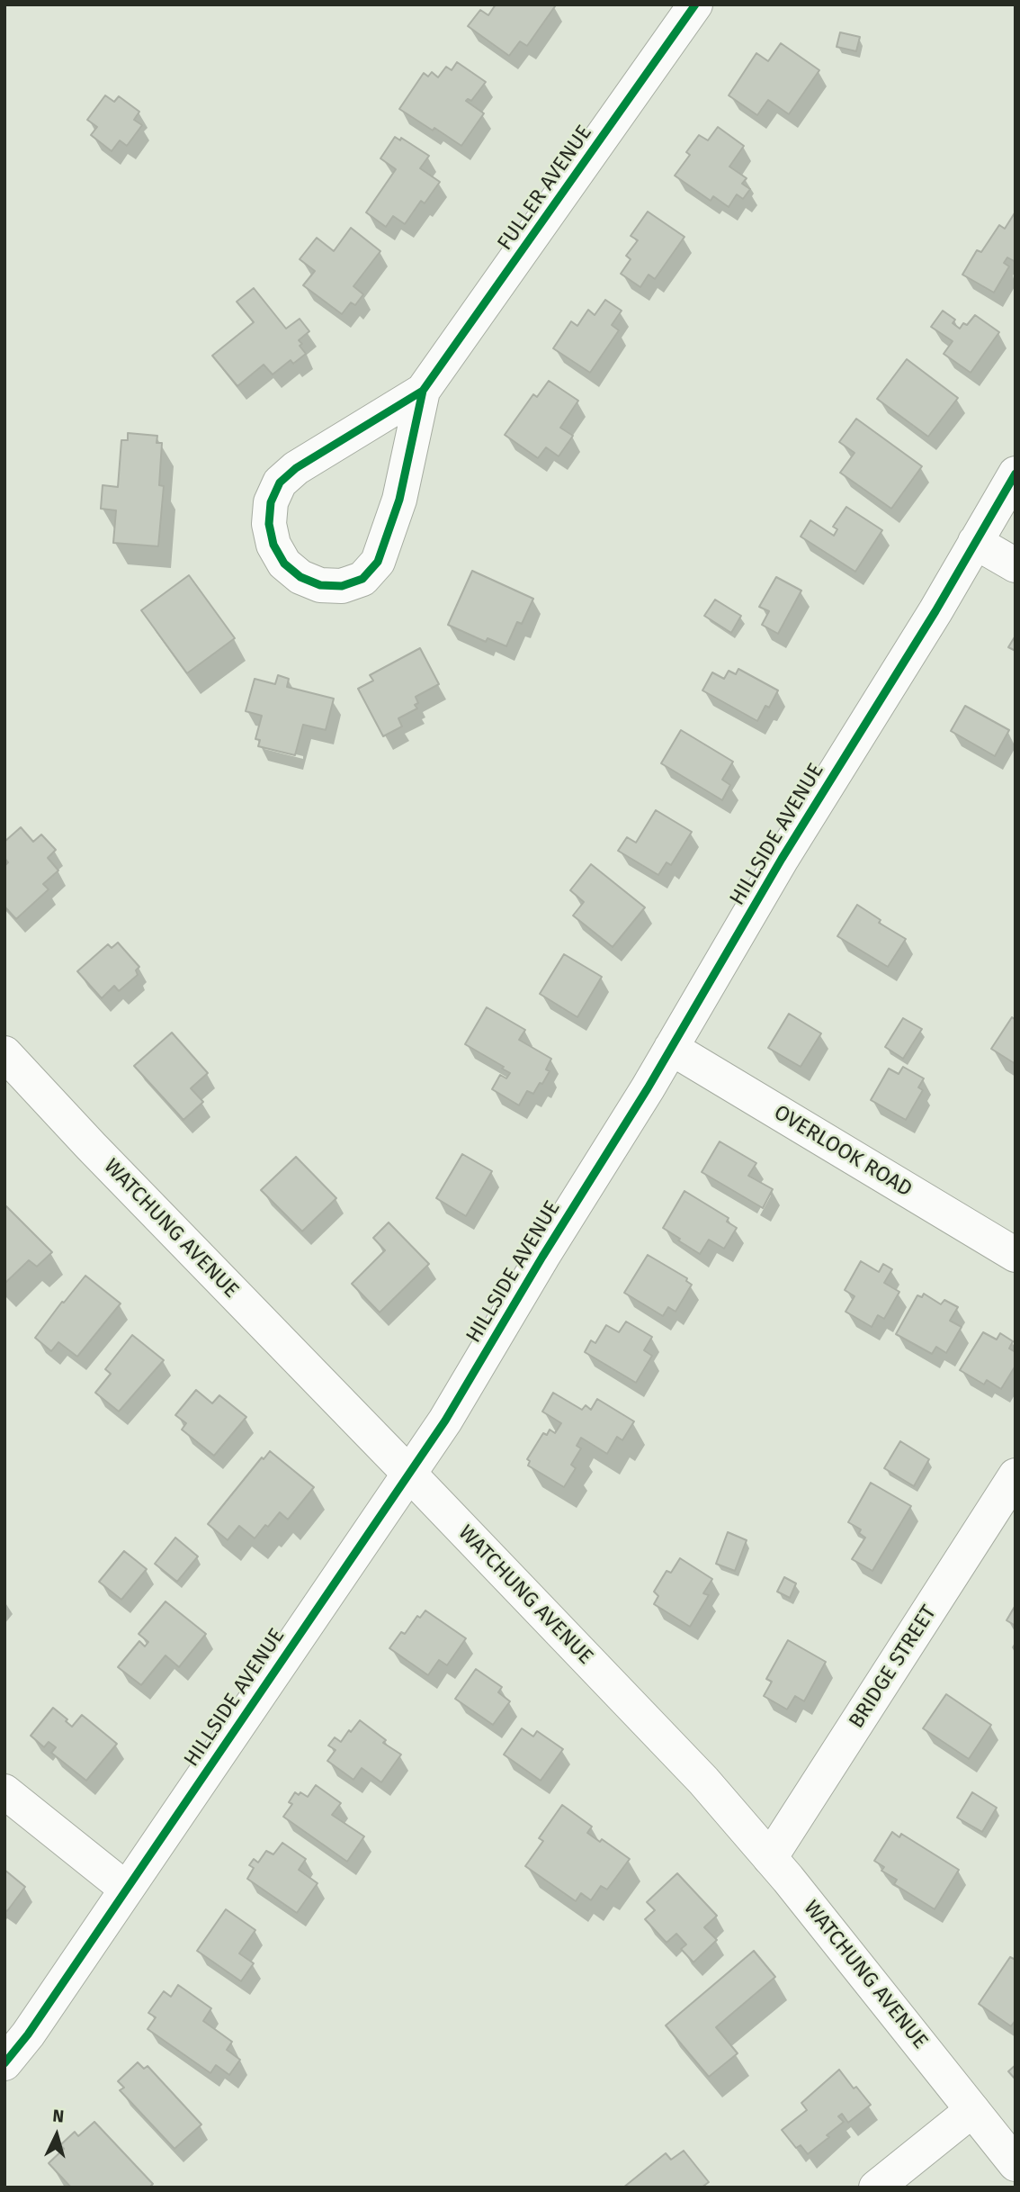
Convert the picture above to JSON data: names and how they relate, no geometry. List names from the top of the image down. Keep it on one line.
{"streets":{"street":["FULLER AVENUE","HILLSIDE AVENUE","OVERLOOK ROAD","WATCHUNG AVENUE","BRIDGE STREET"]},"crossings":[["HILLSIDE AVENUE","OVERLOOK ROAD"],["HILLSIDE AVENUE","WATCHUNG AVENUE"],["WATCHUNG AVENUE","BRIDGE STREET"]],"north":"top"}
